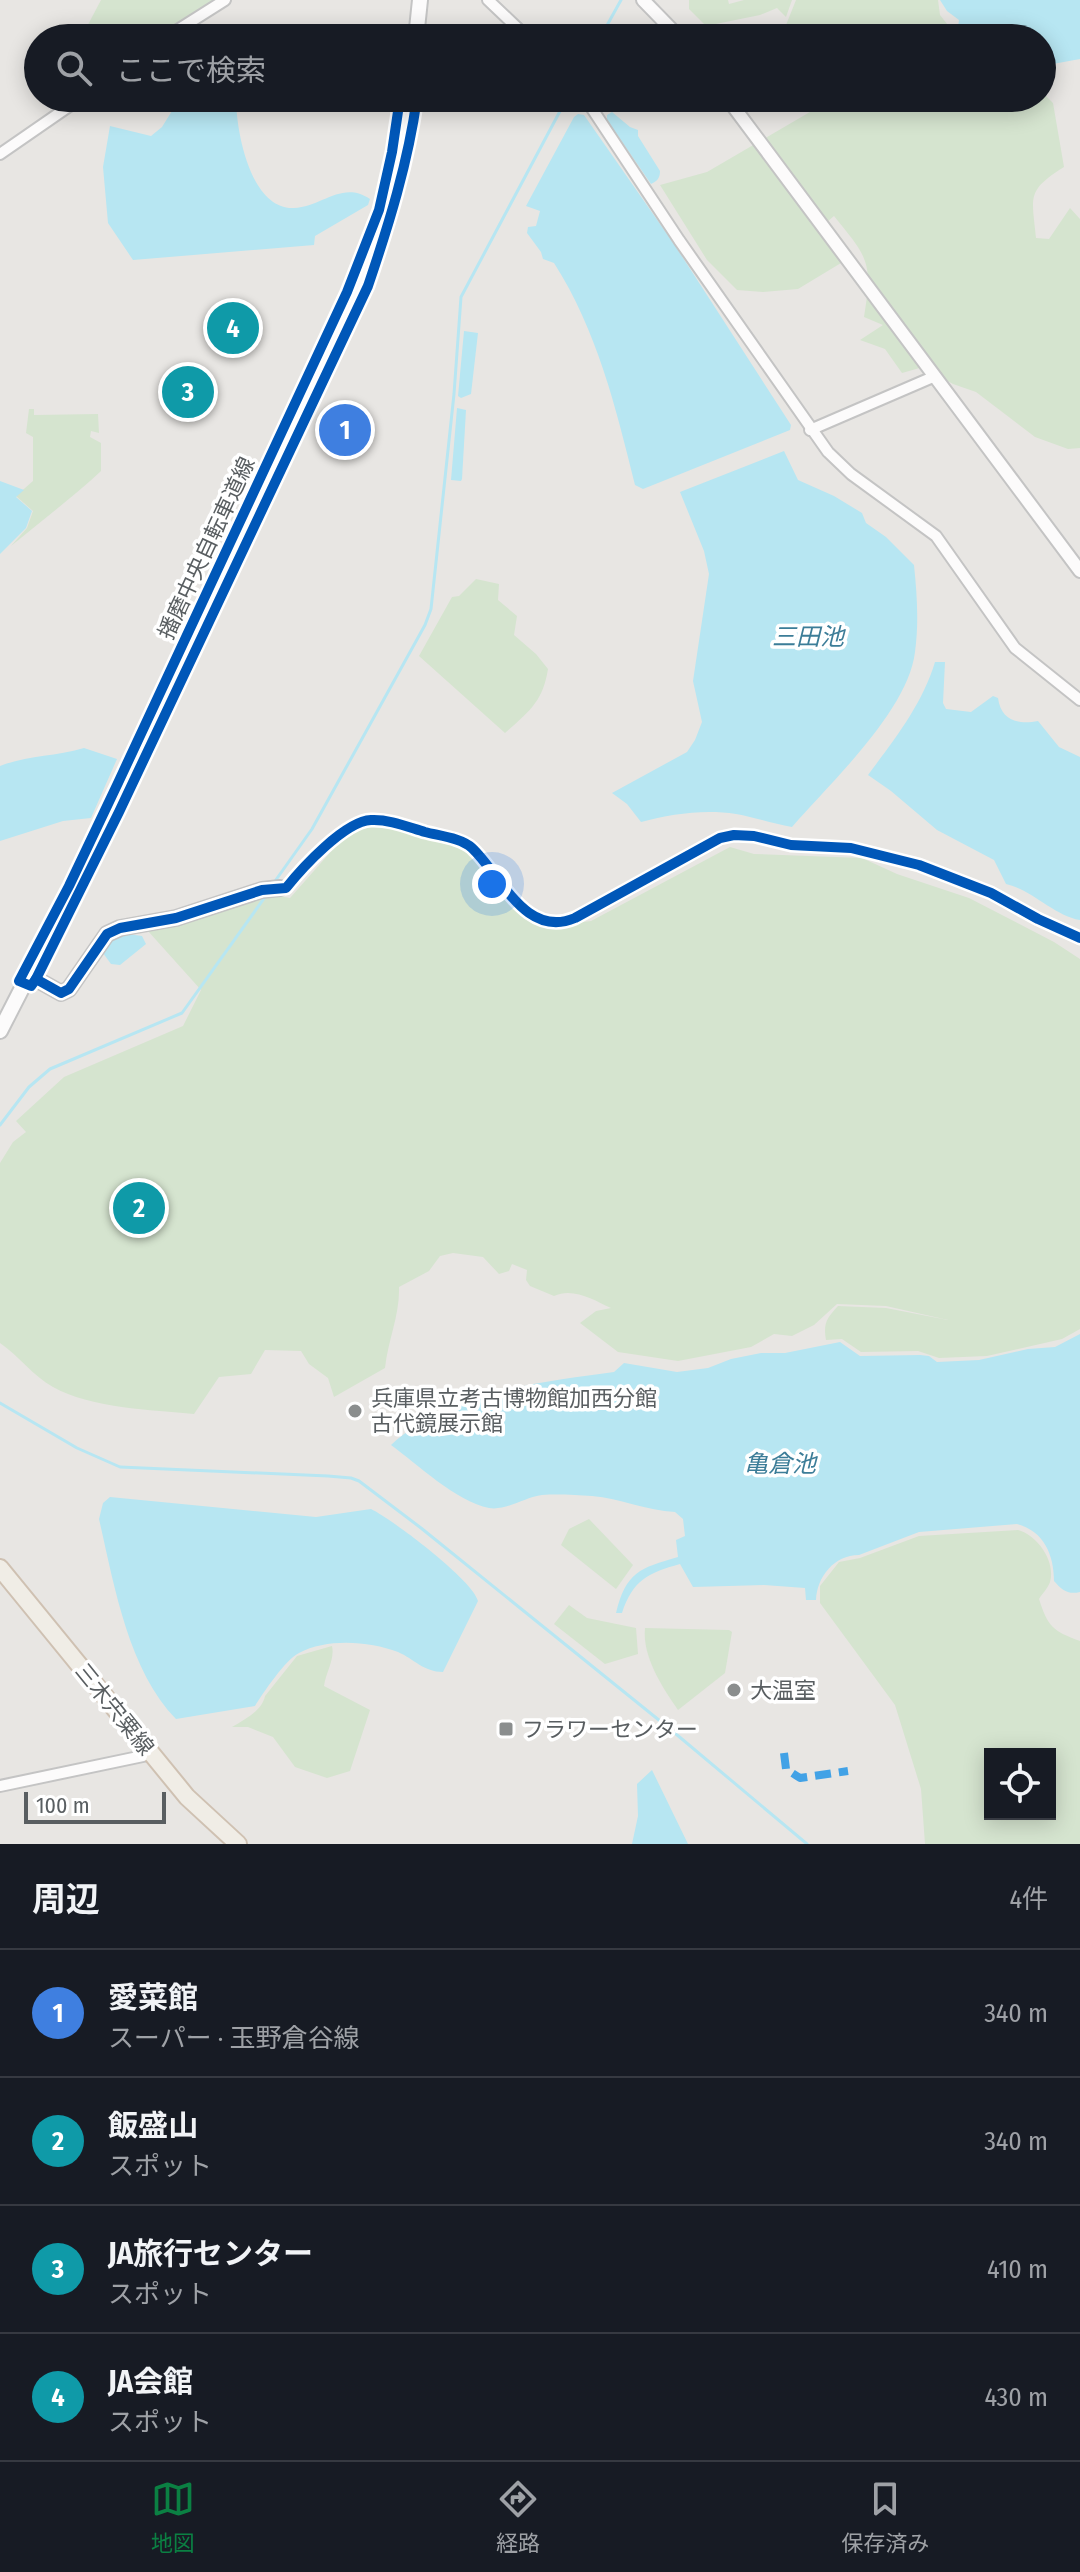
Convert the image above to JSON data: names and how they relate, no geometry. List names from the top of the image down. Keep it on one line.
{"streets":{"main road":["三木宍粟線"],"cycle path":["播磨中央自転車道線"]},"water":["三田池","亀倉池"],"places":{"other":["兵庫県立考古博物館加西分館 古代鏡展示館","大温室"],"transit":["フラワーセンター"]},"scale_bar":"100 m","page":{"search":"ここで検索","pins":["4","3","1","2"],"scale":"100 m","heading":["周辺","4件"],"list":[{"mark":"1","name":"愛菜館","note":"スーパー · 玉野倉谷線","value":"340 m"},{"mark":"2","name":"飯盛山","note":"スポット","value":"340 m"},{"mark":"3","name":"JA旅行センター","note":"スポット","value":"410 m"},{"mark":"4","name":"JA会館","note":"スポット","value":"430 m"}],"nav":["地図","経路","保存済み"]}}
